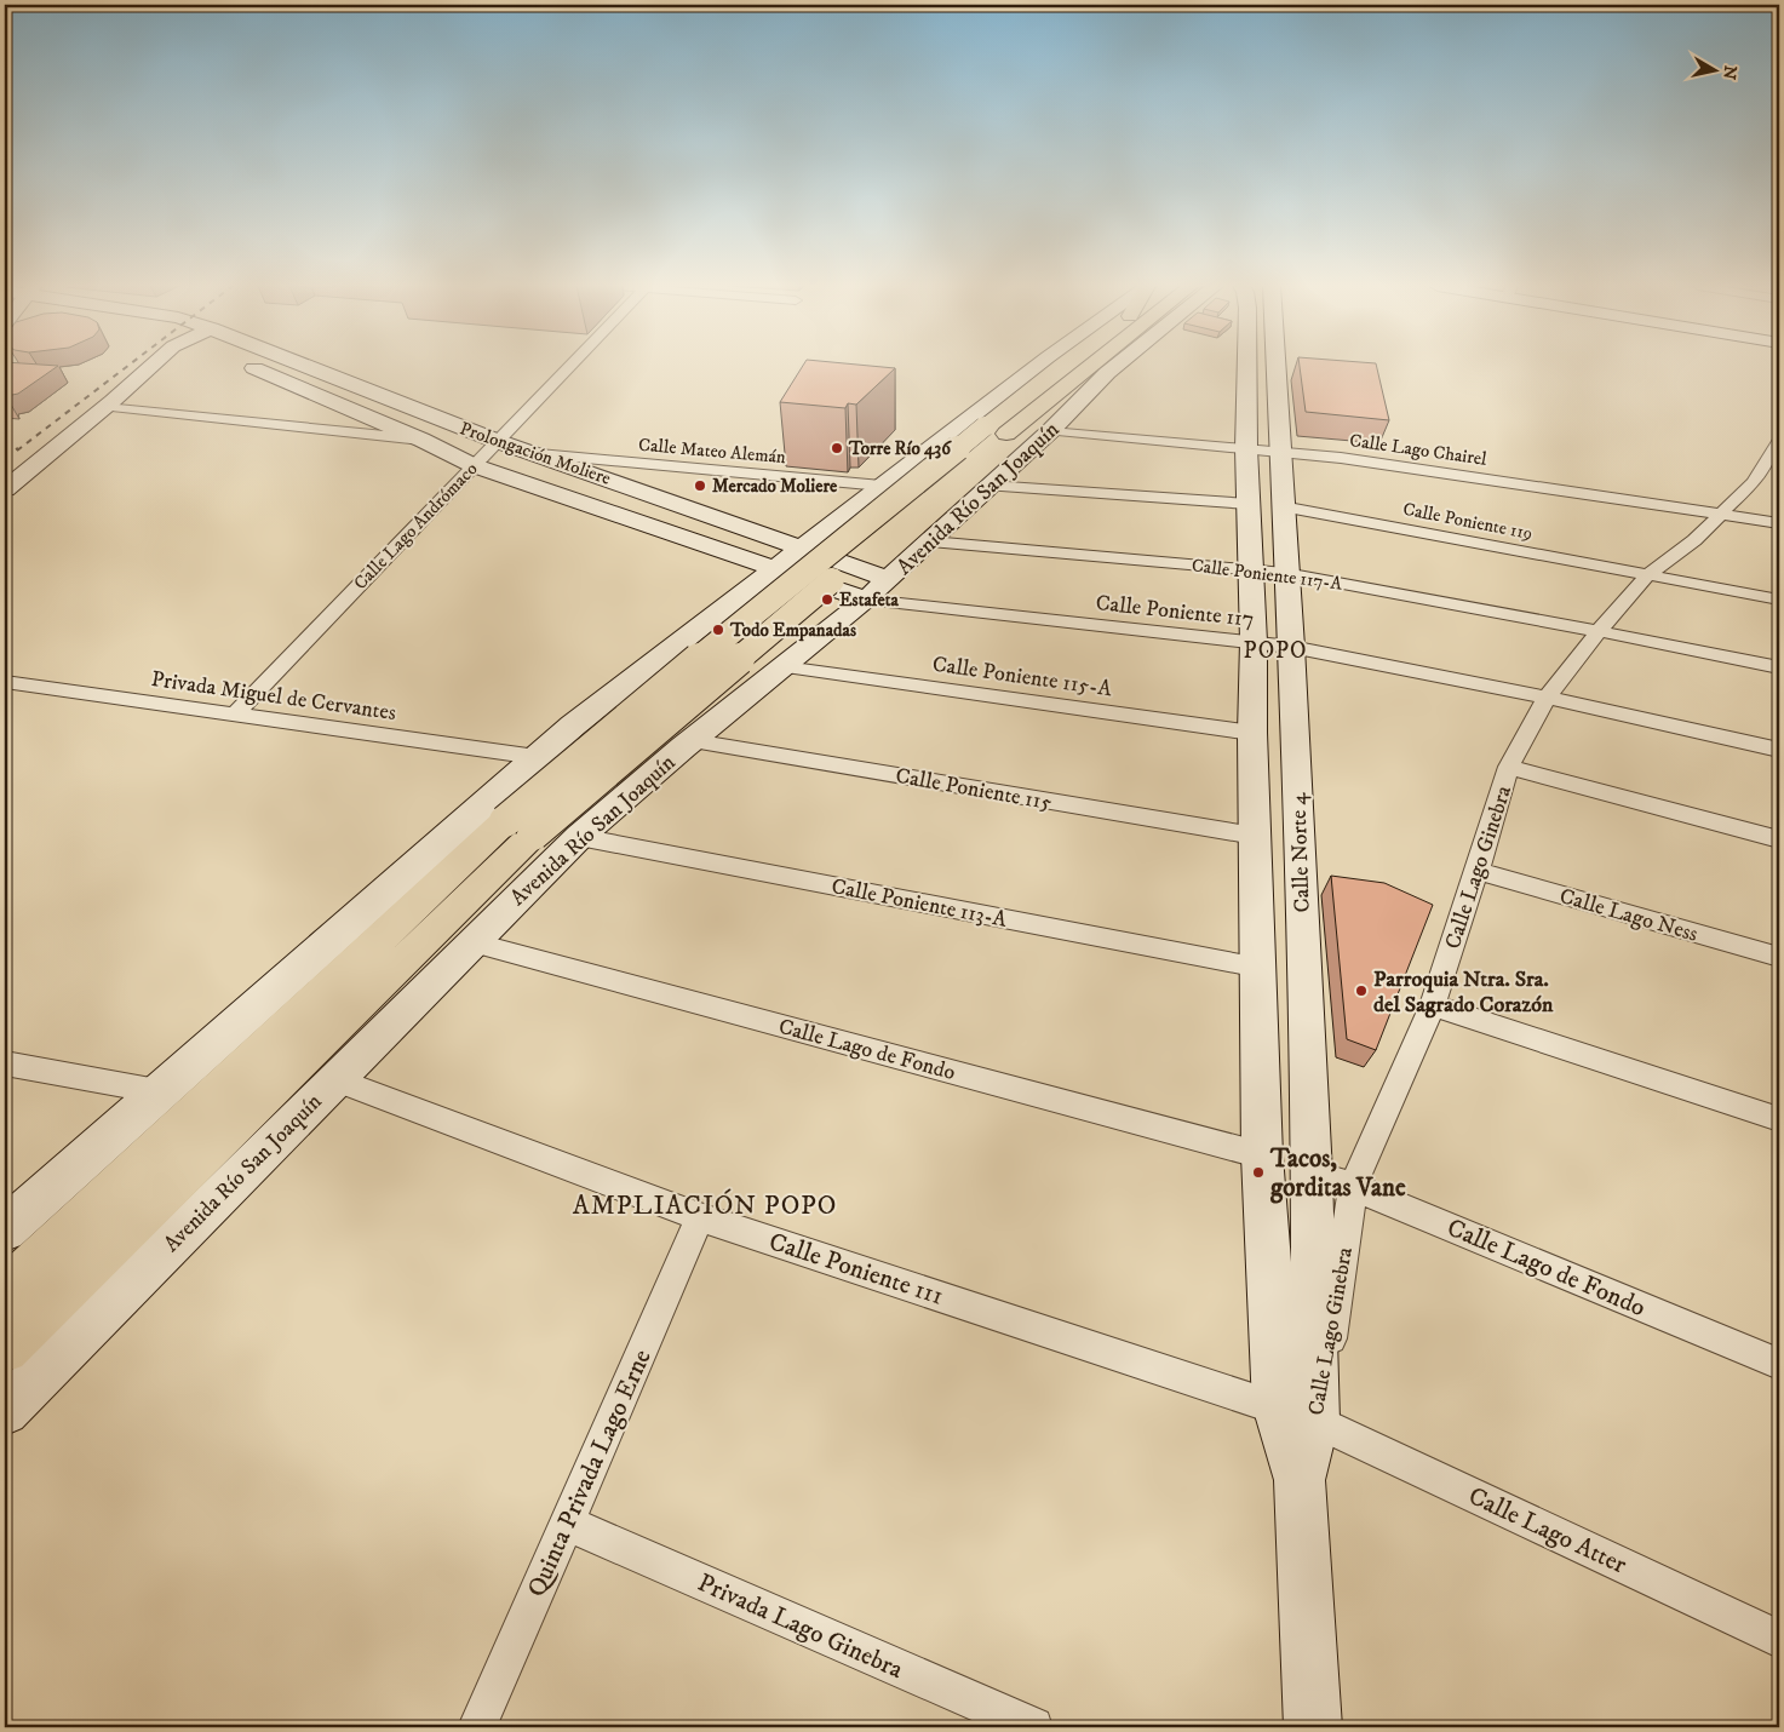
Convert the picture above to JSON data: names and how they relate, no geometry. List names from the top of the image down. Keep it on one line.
{"streets":{"highway":["Avenida Río San Joaquín"],"street":["Calle Lago Chairel","Calle Mateo Alemán","Prolongación Moliere","Calle Poniente 119","Calle Lago Andrómaco","Calle Poniente 117-A","Calle Poniente 117","Calle Poniente 115-A","Privada Miguel de Cervantes","Calle Poniente 115","Calle Norte 4","Calle Lago Ginebra","Calle Poniente 113-A","Calle Lago Ness","Calle Lago de Fondo","Calle Poniente 111","Quinta Privada Lago Erne","Calle Lago Atter","Privada Lago Ginebra"]},"crossings":[["Calle Lago Chairel","Avenida Río San Joaquín"],["Calle Lago Chairel","Calle Norte 4"],["Calle Lago Chairel","Calle Lago Ginebra"],["Calle Mateo Alemán","Prolongación Moliere"],["Calle Mateo Alemán","Avenida Río San Joaquín"],["Prolongación Moliere","Avenida Río San Joaquín"],["Prolongación Moliere","Calle Lago Andrómaco"],["Prolongación Moliere","Calle Poniente 117"],["Avenida Río San Joaquín","Calle Poniente 117-A"],["Avenida Río San Joaquín","Calle Poniente 117"],["Avenida Río San Joaquín","Calle Poniente 115-A"],["Avenida Río San Joaquín","Privada Miguel de Cervantes"],["Avenida Río San Joaquín","Calle Poniente 115"],["Avenida Río San Joaquín","Calle Poniente 113-A"],["Avenida Río San Joaquín","Calle Lago de Fondo"],["Avenida Río San Joaquín","Calle Poniente 111"],["Calle Poniente 119","Calle Norte 4"],["Calle Poniente 119","Calle Lago Ginebra"],["Calle Lago Andrómaco","Privada Miguel de Cervantes"],["Calle Poniente 117-A","Calle Norte 4"],["Calle Poniente 117-A","Calle Lago Ginebra"],["Calle Poniente 117","Calle Norte 4"],["Calle Poniente 117","Calle Lago Ginebra"],["Calle Poniente 115-A","Calle Norte 4"],["Calle Poniente 115","Calle Norte 4"],["Calle Norte 4","Calle Lago Ginebra"],["Calle Norte 4","Calle Poniente 113-A"],["Calle Norte 4","Calle Lago de Fondo"],["Calle Norte 4","Calle Poniente 111"],["Calle Norte 4","Calle Lago Atter"],["Calle Lago Ginebra","Calle Lago Ness"],["Calle Lago Ginebra","Calle Lago de Fondo"],["Calle Lago Ginebra","Calle Poniente 111"],["Calle Lago Ginebra","Calle Lago Atter"],["Calle Poniente 111","Quinta Privada Lago Erne"],["Calle Poniente 111","Calle Lago Atter"],["Quinta Privada Lago Erne","Privada Lago Ginebra"]],"districts":["POPO","AMPLIACIÓN POPO"],"places":["Torre Río 436","Mercado Moliere","Estafeta","Todo Empanadas","Parroquia Ntra. Sra. del Sagrado Corazón","Tacos, gorditas Vane"],"north":"right"}
